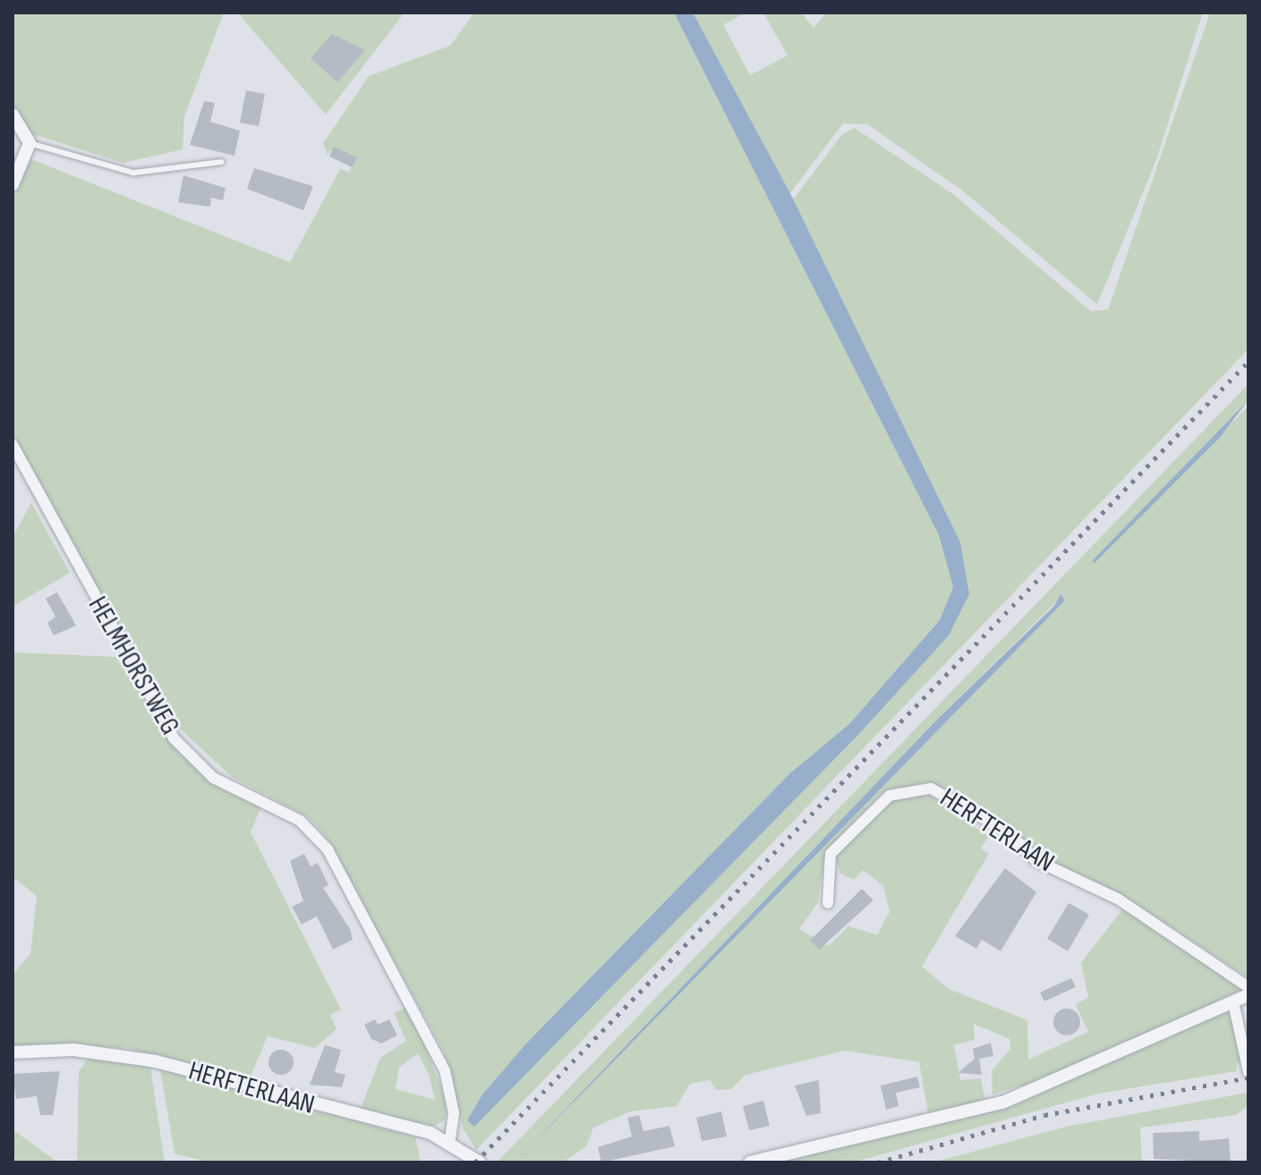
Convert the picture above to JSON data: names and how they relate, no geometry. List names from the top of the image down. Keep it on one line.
{"streets":{"street":["HELMHORSTWEG","HERFTERLAAN"]},"crossings":[["HELMHORSTWEG","HERFTERLAAN"]]}
